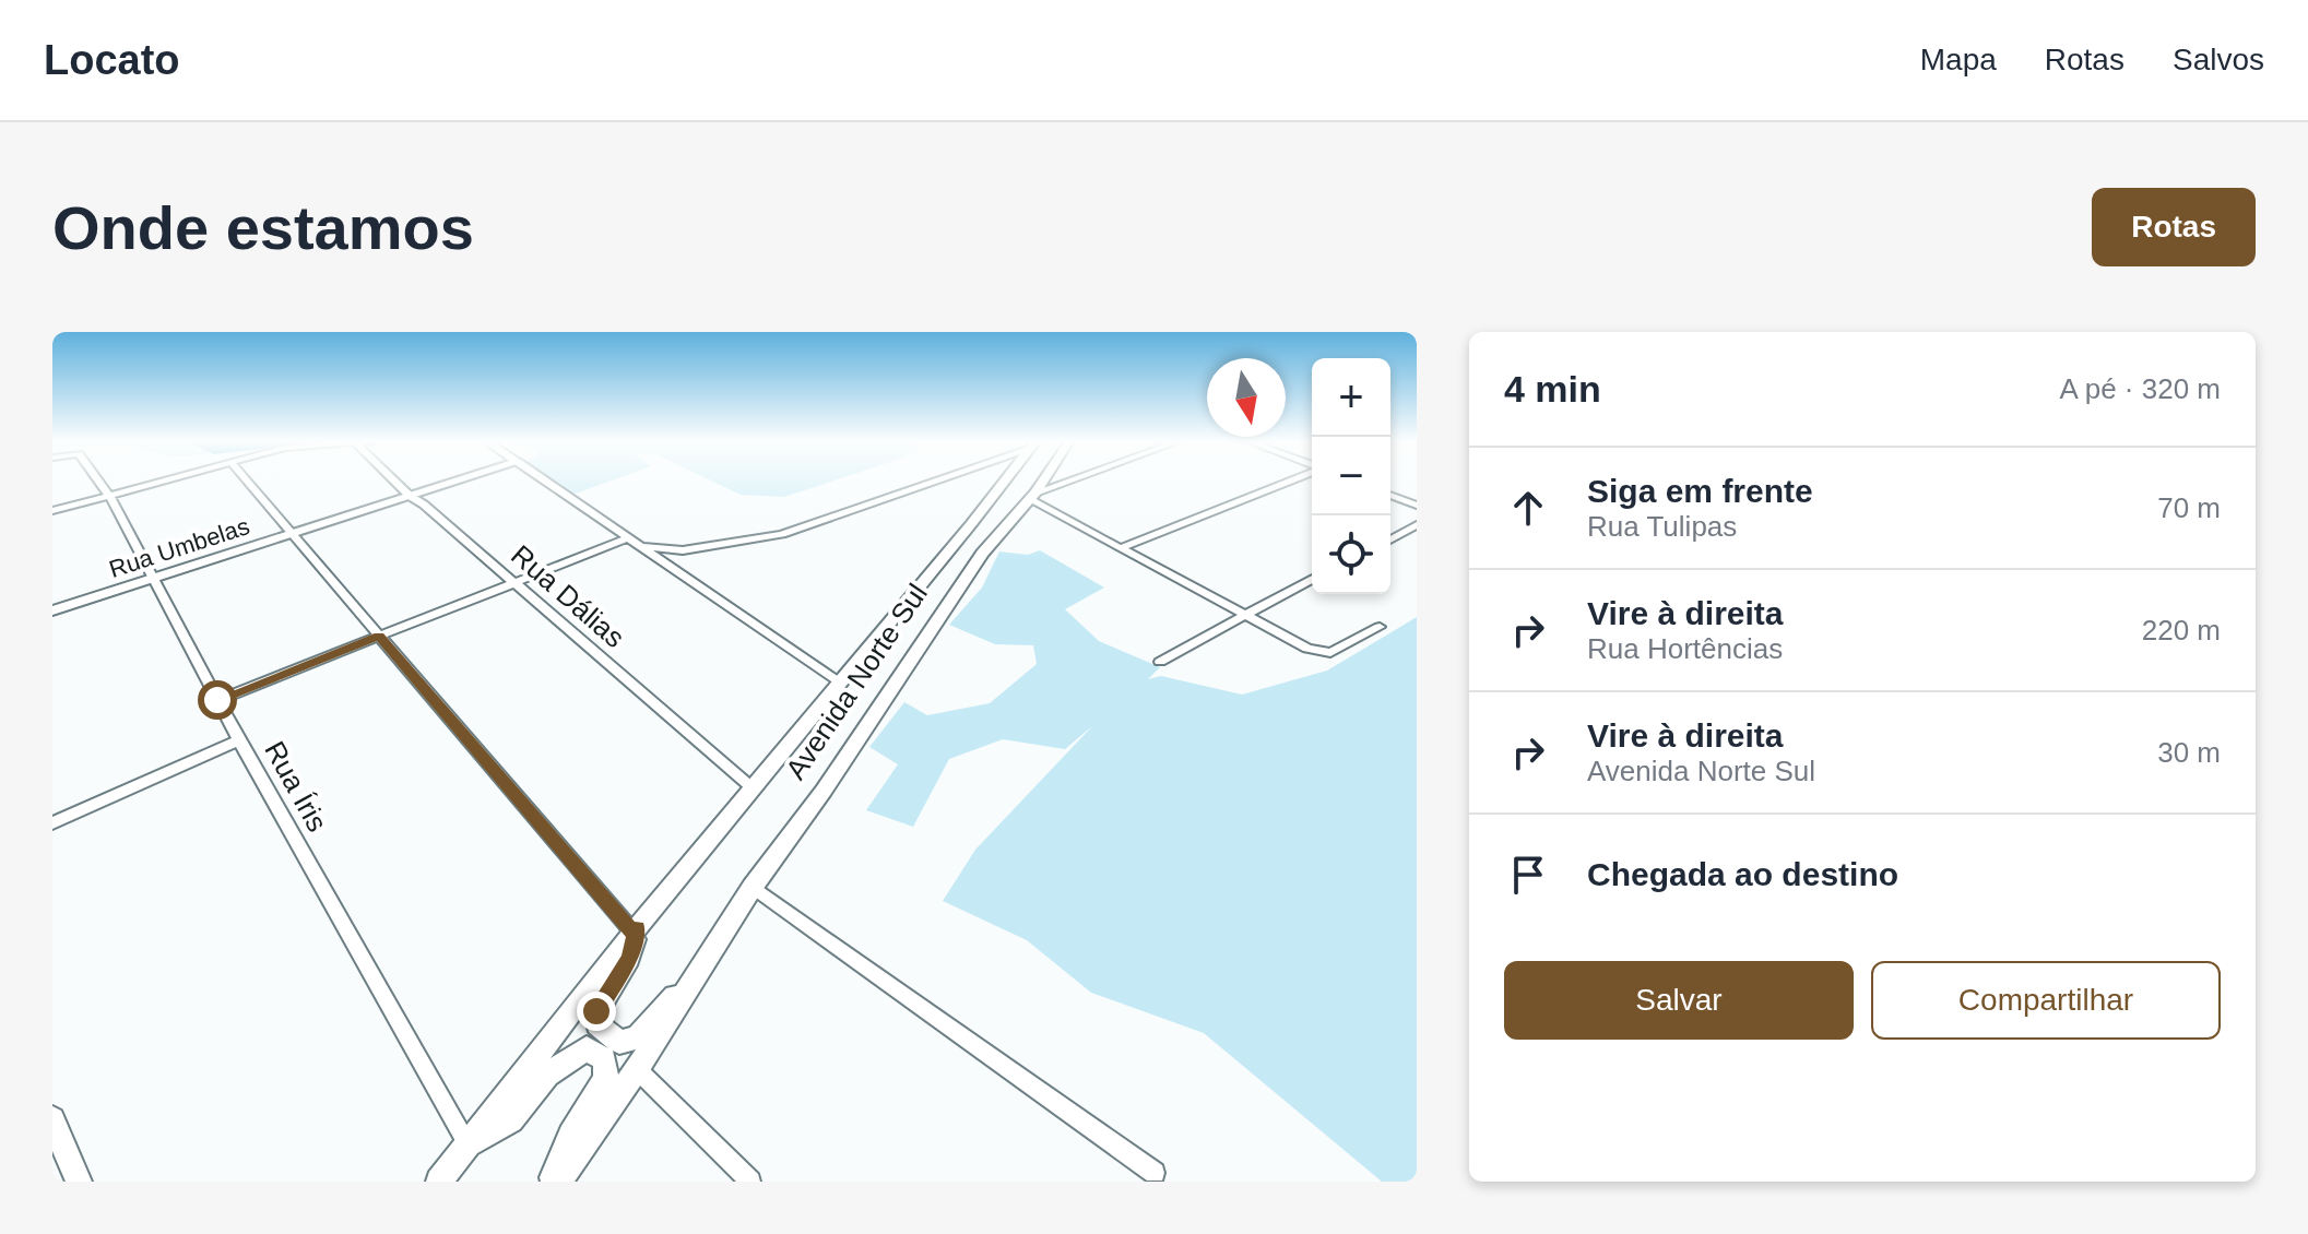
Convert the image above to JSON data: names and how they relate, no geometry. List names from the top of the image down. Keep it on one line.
{"streets":{"street":["Rua Umbelas","Rua Dálias","Avenida Norte Sul","Rua Íris"]},"crossings":[["Rua Umbelas","Rua Dálias"],["Rua Umbelas","Rua Íris"],["Rua Dálias","Avenida Norte Sul"],["Avenida Norte Sul","Rua Íris"]],"north":"bottom","page":{"header":"Locato","nav":["Mapa","Rotas","Salvos"],"buttons":["Rotas",["Salvar","Compartilhar"]],"title":"Onde estamos","heading":["4 min","A pé · 320 m"],"map_buttons":["+","−"],"list":[["Siga em frente","Rua Tulipas","70 m"],["Vire à direita","Rua Hortências","220 m"],["Vire à direita","Avenida Norte Sul","30 m"],"Chegada ao destino"]}}
